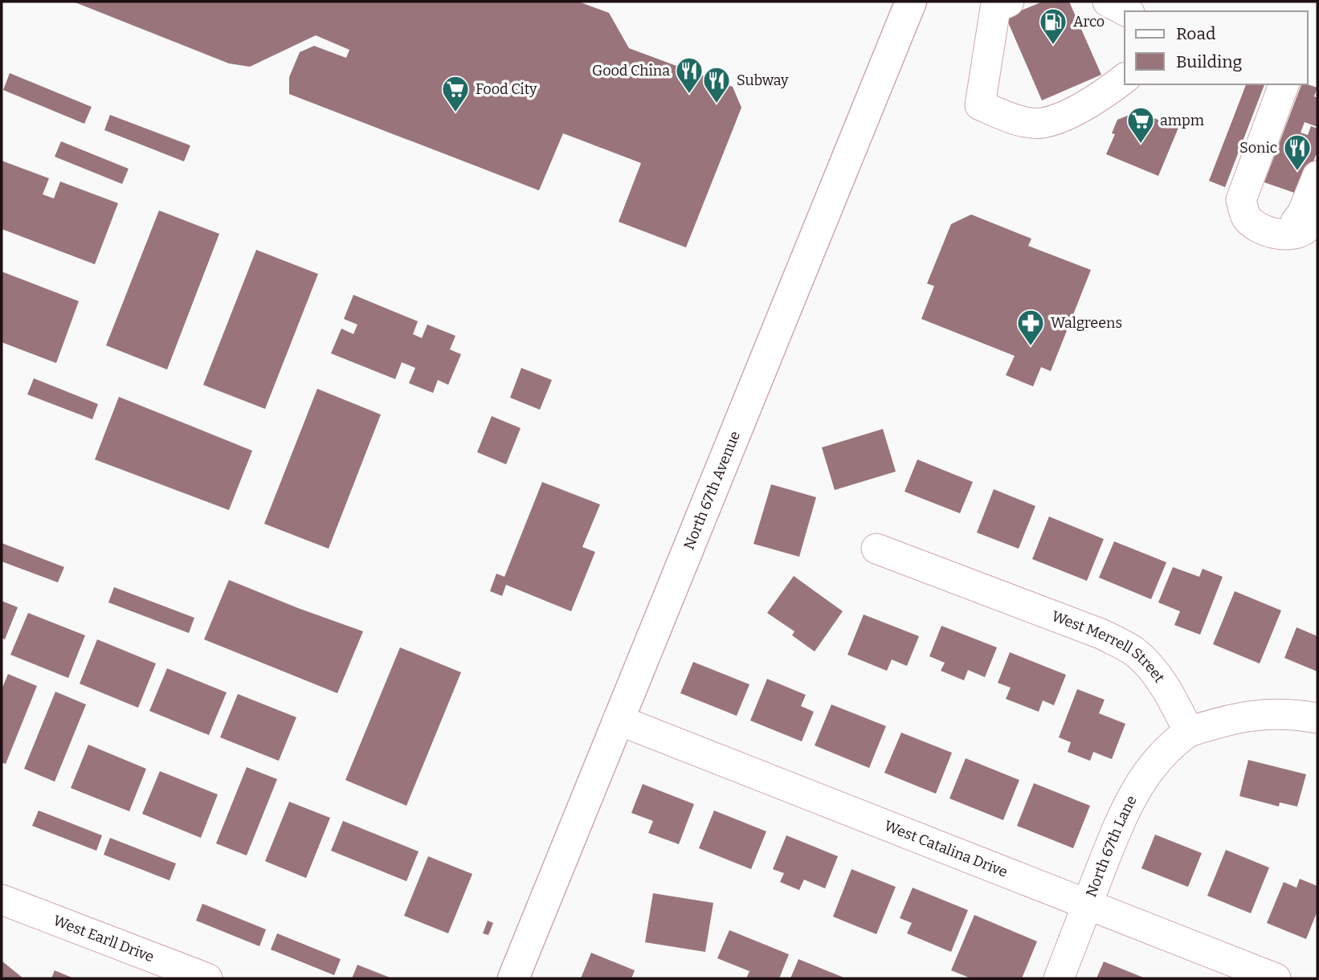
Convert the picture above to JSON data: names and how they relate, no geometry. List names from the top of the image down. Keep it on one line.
{"streets":{"main road":["North 67th Avenue"],"street":["West Merrell Street","North 67th Lane","West Catalina Drive","West Earll Drive"]},"crossings":[["North 67th Avenue","West Catalina Drive"],["West Merrell Street","North 67th Lane"],["North 67th Lane","West Catalina Drive"]],"places":{"fuel station":["Arco"],"restaurant":["Good China","Subway","Sonic"],"supermarket":["Food City","ampm"],"pharmacy":["Walgreens"]},"legend":["Road","Building"]}
